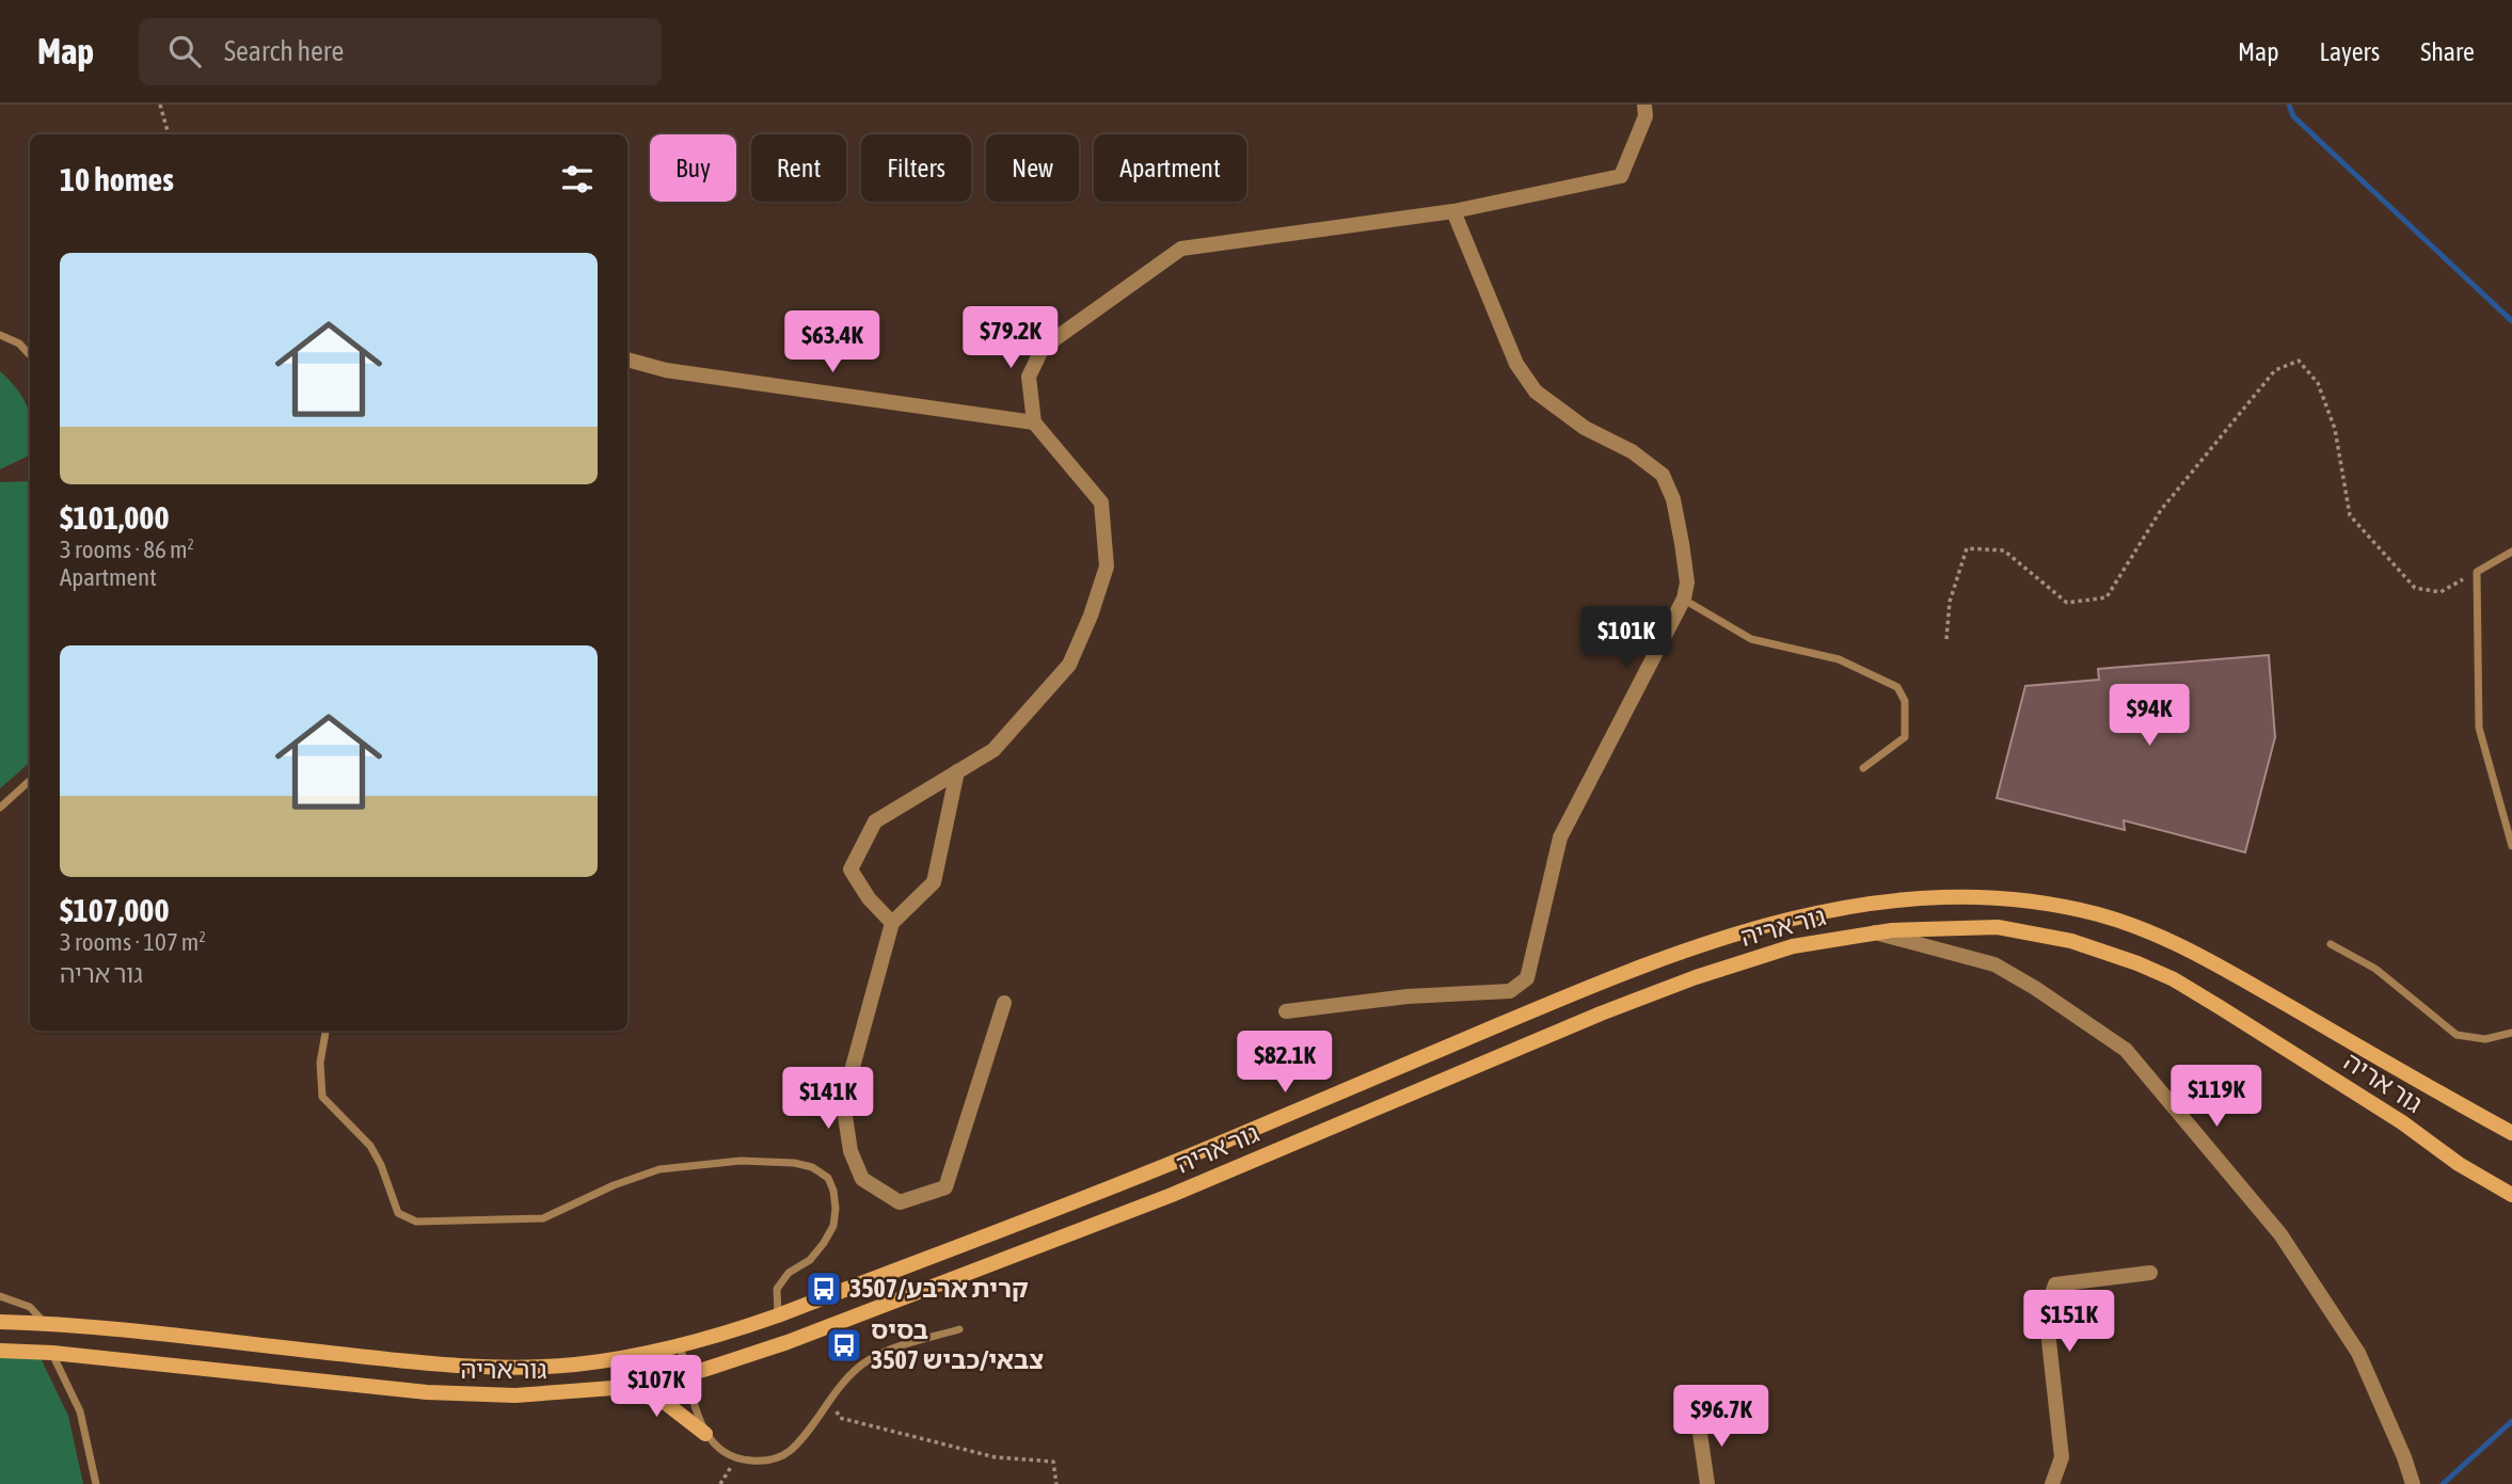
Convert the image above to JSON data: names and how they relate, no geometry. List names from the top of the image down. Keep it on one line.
{"streets":{"main road":["גור אריה"]},"places":{"bus stop":["קרית ארבע/3507","בסיס צבאי/כביש 3507"]},"page":{"header":"Map","search":"Search here","nav":["Map","Layers","Share"],"chip":["Buy","Rent","Filters","New","Apartment"],"heading":"10 homes","list":[{"name":"$101,000","note":"3 rooms · 86 m² · Apartment"},{"name":"$107,000","note":"3 rooms · 107 m² · גור אריה"}],"price":["$79.2K","$63.4K","$101K","$94K","$82.1K","$119K","$141K","$151K","$107K","$96.7K"]}}
